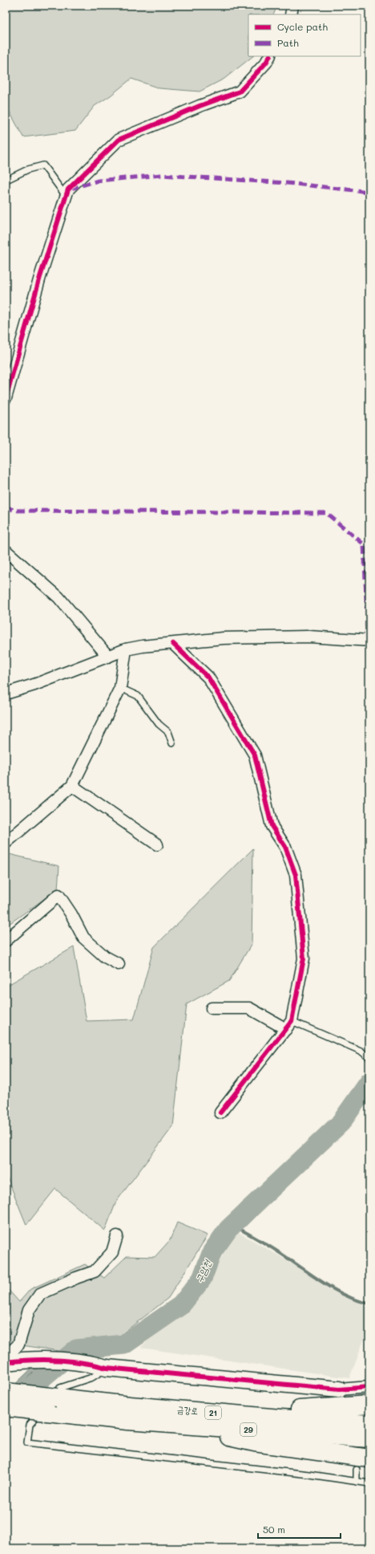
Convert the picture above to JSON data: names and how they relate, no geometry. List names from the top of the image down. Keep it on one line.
{"streets":{"highway":["금강로","21","29"]},"water":["구암천"],"legend":["Cycle path","Path"],"scale_bar":"50 m"}
